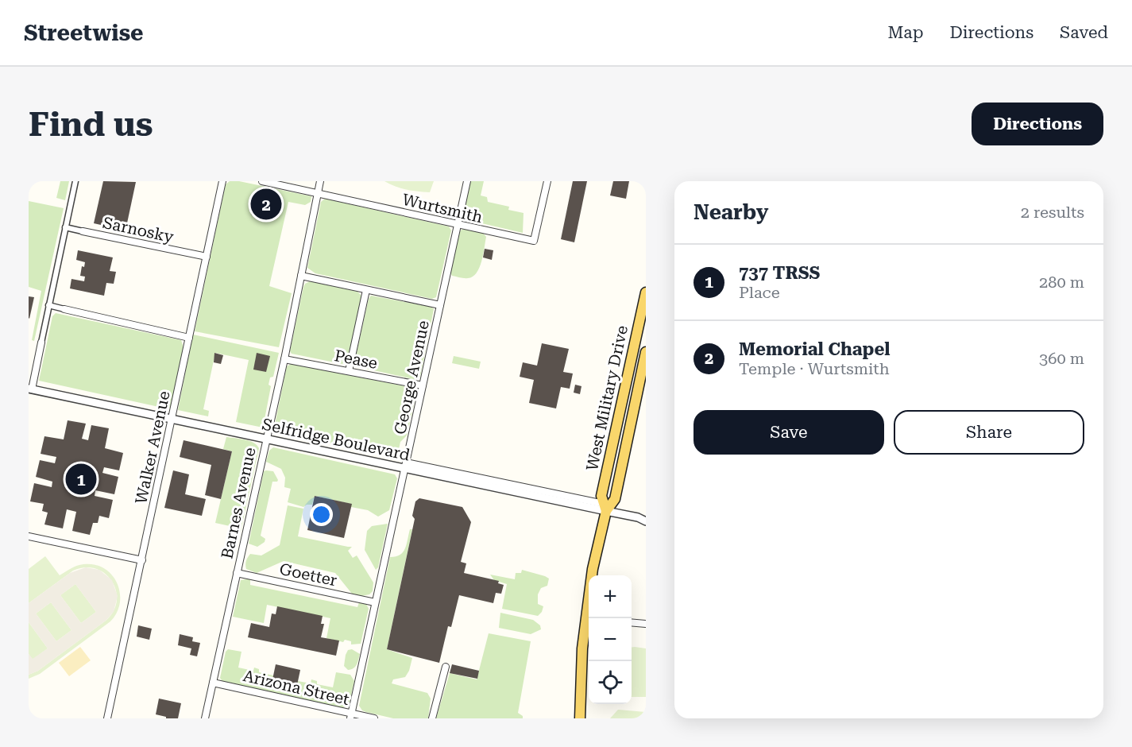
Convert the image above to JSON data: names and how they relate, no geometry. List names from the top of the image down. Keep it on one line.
{"streets":{"main road":["West Military Drive"],"street":["Wurtsmith","Sarnosky","Pease","George Avenue","Selfridge Boulevard","Walker Avenue","Barnes Avenue","Goetter","Arizona Street"]},"crossings":[["Wurtsmith","George Avenue"],["Wurtsmith","Barnes Avenue"],["Sarnosky","Walker Avenue"],["Pease","George Avenue"],["Pease","Barnes Avenue"],["George Avenue","Selfridge Boulevard"],["George Avenue","Goetter"],["George Avenue","Arizona Street"],["West Military Drive","Selfridge Boulevard"],["Selfridge Boulevard","Walker Avenue"],["Selfridge Boulevard","Barnes Avenue"],["Barnes Avenue","Goetter"],["Barnes Avenue","Arizona Street"]],"page":{"header":"Streetwise","nav":["Map","Directions","Saved"],"buttons":["Directions",["Save","Share"]],"title":"Find us","heading":["Nearby","2 results"],"pins":["2","1"],"list":[{"mark":"1","name":"737 TRSS","note":"Place","value":"280 m"},{"mark":"2","name":"Memorial Chapel","note":"Temple · Wurtsmith","value":"360 m"}],"map_buttons":["+","−"]}}
